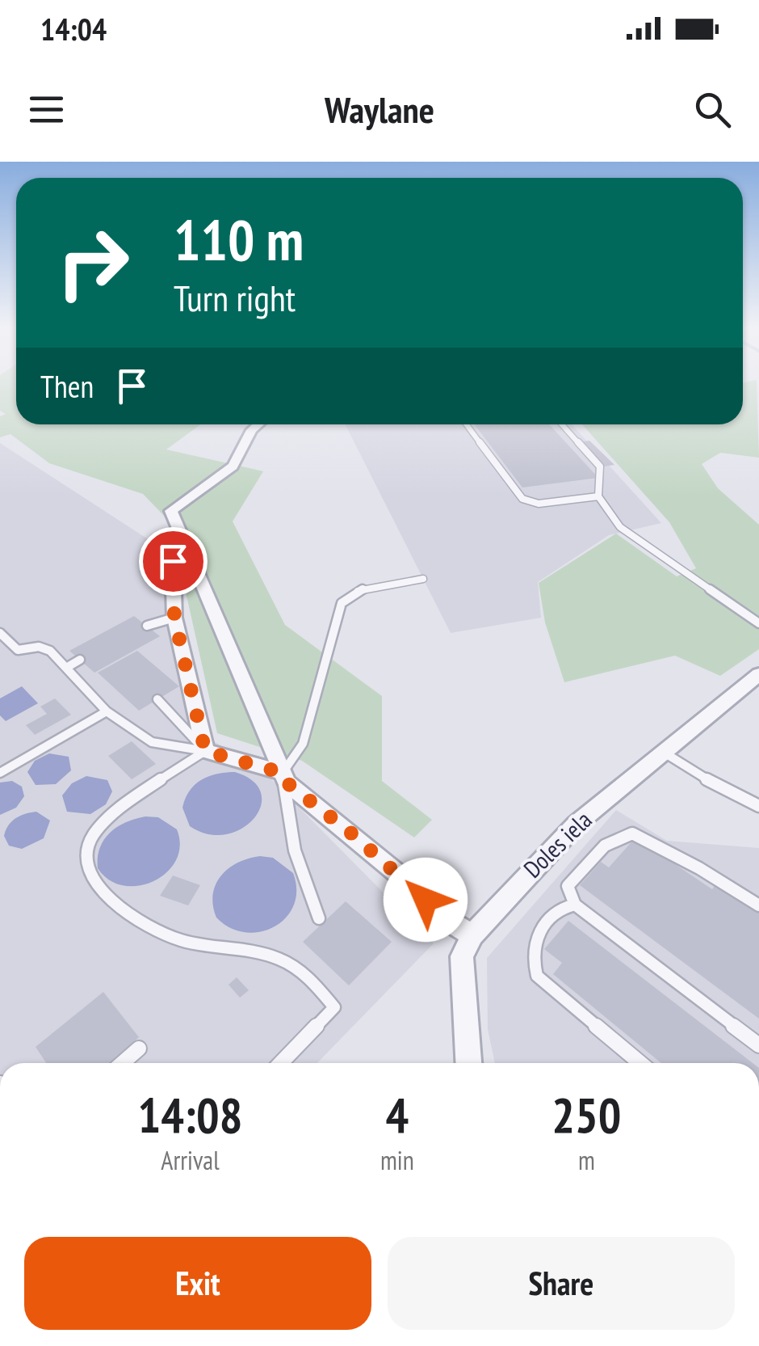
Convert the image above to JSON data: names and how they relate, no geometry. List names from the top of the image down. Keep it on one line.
{"streets":{"street":["Doles iela"]},"page":{"status":"14:04","header":"Waylane","turn":["110 m","Turn right"],"then":"Then","eta":["14:08","Arrival","4","min","250","m"],"buttons":["Exit","Share"]}}
